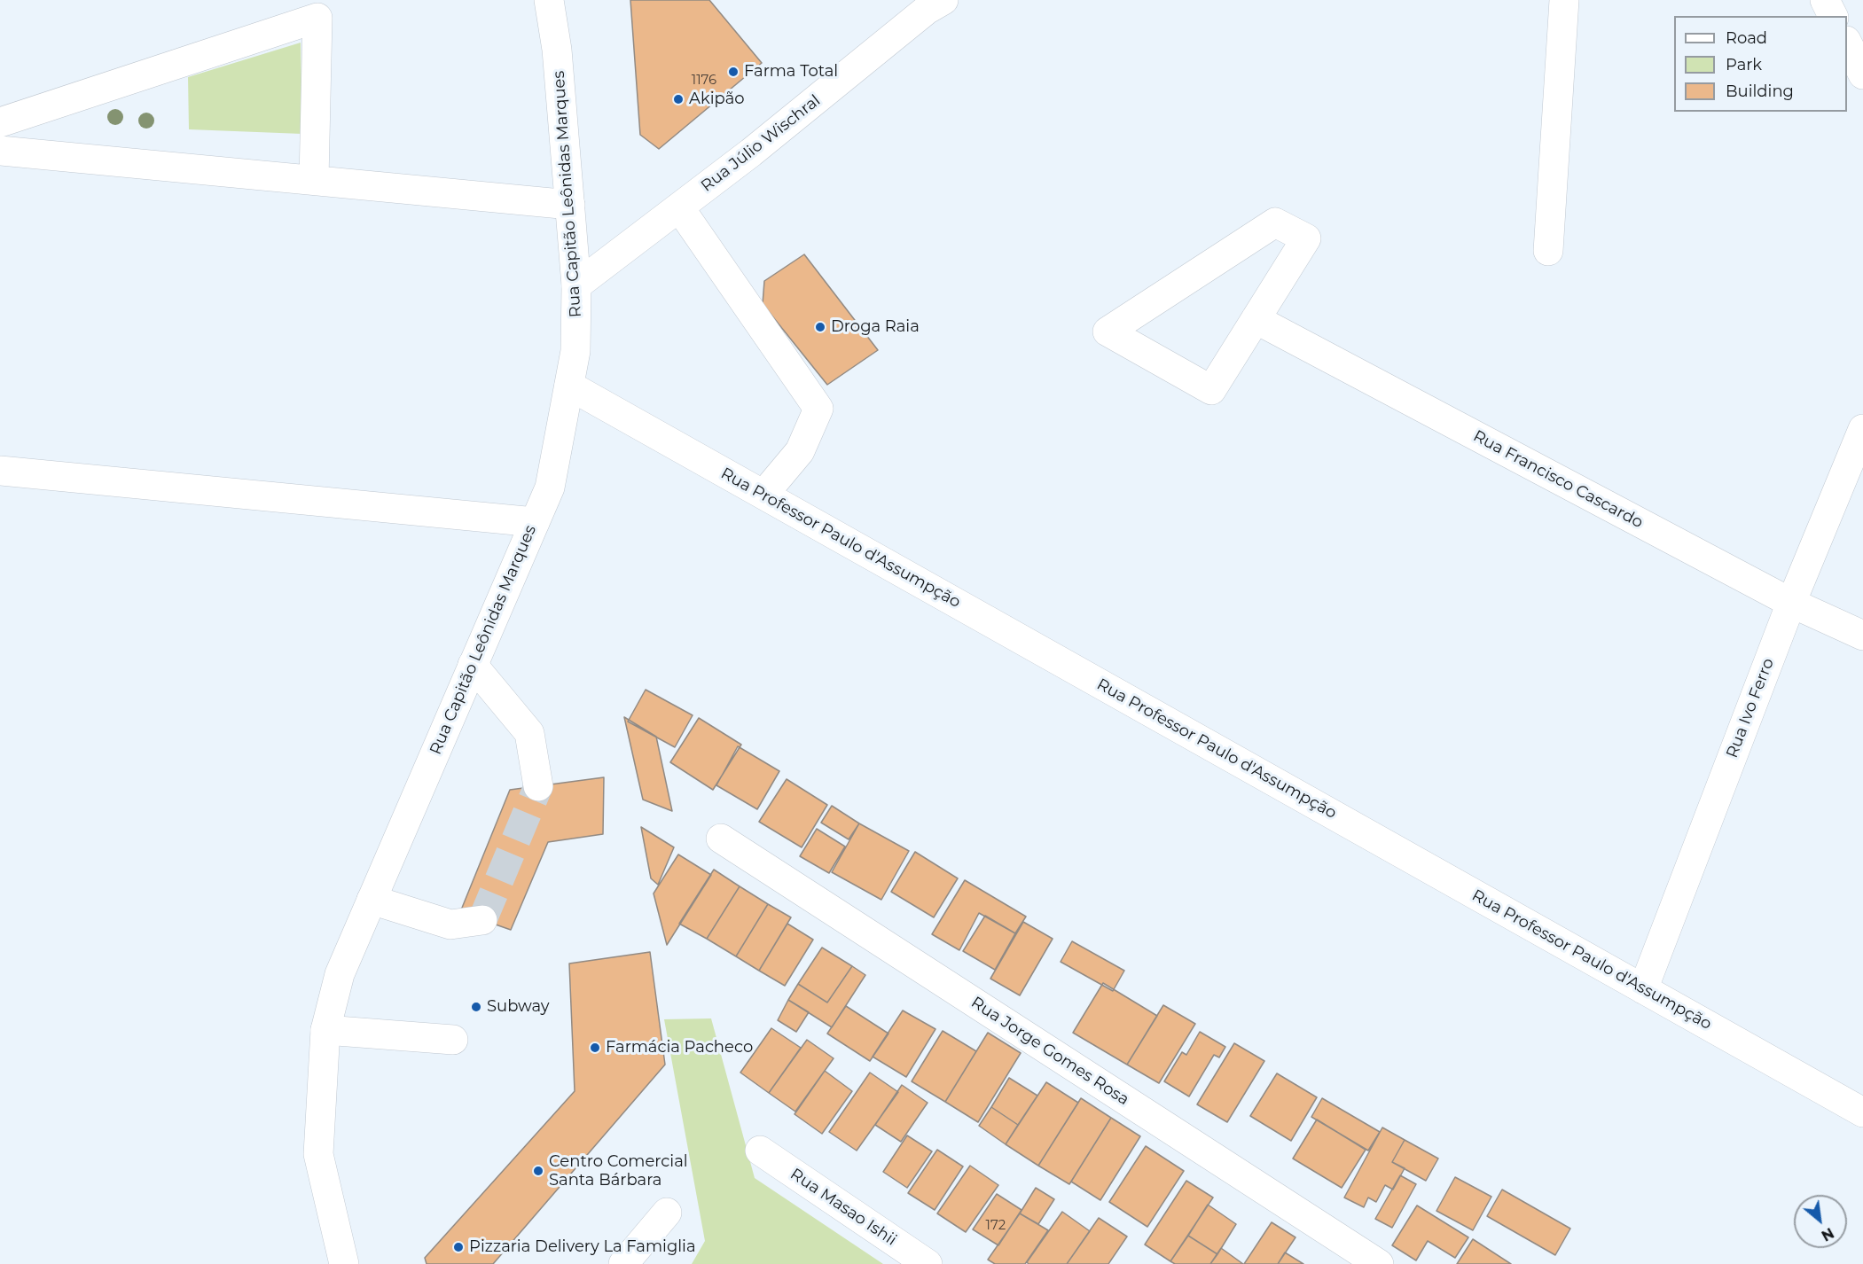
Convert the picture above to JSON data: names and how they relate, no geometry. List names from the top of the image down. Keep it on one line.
{"streets":{"street":["Rua Júlio Wischral","Rua Capitão Leônidas Marques","Rua Francisco Cascardo","Rua Professor Paulo d'Assumpção","Rua Ivo Ferro","Rua Jorge Gomes Rosa","Rua Masao Ishii"]},"crossings":[["Rua Júlio Wischral","Rua Capitão Leônidas Marques"],["Rua Capitão Leônidas Marques","Rua Professor Paulo d'Assumpção"],["Rua Francisco Cascardo","Rua Ivo Ferro"],["Rua Professor Paulo d'Assumpção","Rua Ivo Ferro"]],"places":["Farma Total","Akipão","Droga Raia","Subway","Farmácia Pacheco","Centro Comercial Santa Bárbara","Pizzaria Delivery La Famiglia"],"house_numbers":["1176","172"],"legend":["Road","Park","Building"],"north":"bottom right"}
